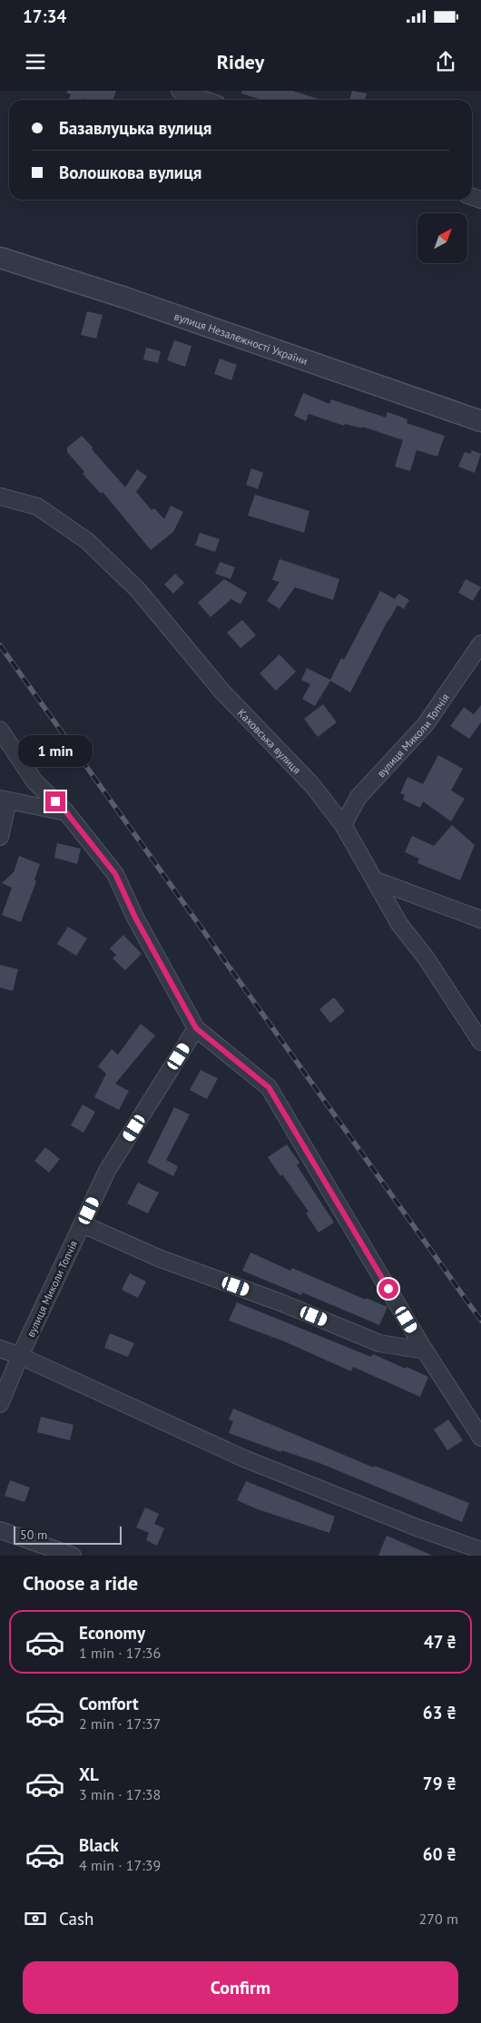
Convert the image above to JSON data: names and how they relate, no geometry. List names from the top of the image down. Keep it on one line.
{"streets":{"street":["вулиця Незалежності України","вулиця Миколи Топчія","Каховська вулиця"]},"crossings":[["вулиця Миколи Топчія","Каховська вулиця"]],"scale_bar":"50 m","north":"top right","page":{"status":"17:34","header":"Ridey","banner":["Базавлуцька вулиця","Волошкова вулиця"],"bubble":"1 min","scale":"50 m","heading":"Choose a ride","list":[{"name":"Economy","note":"1 min · 17:36","value":"47 ₴"},{"name":"Comfort","note":"2 min · 17:37","value":"63 ₴"},{"name":"XL","note":"3 min · 17:38","value":"79 ₴"},{"name":"Black","note":"4 min · 17:39","value":"60 ₴"}],"pay":["Cash","270 m"],"buttons":"Confirm"}}
